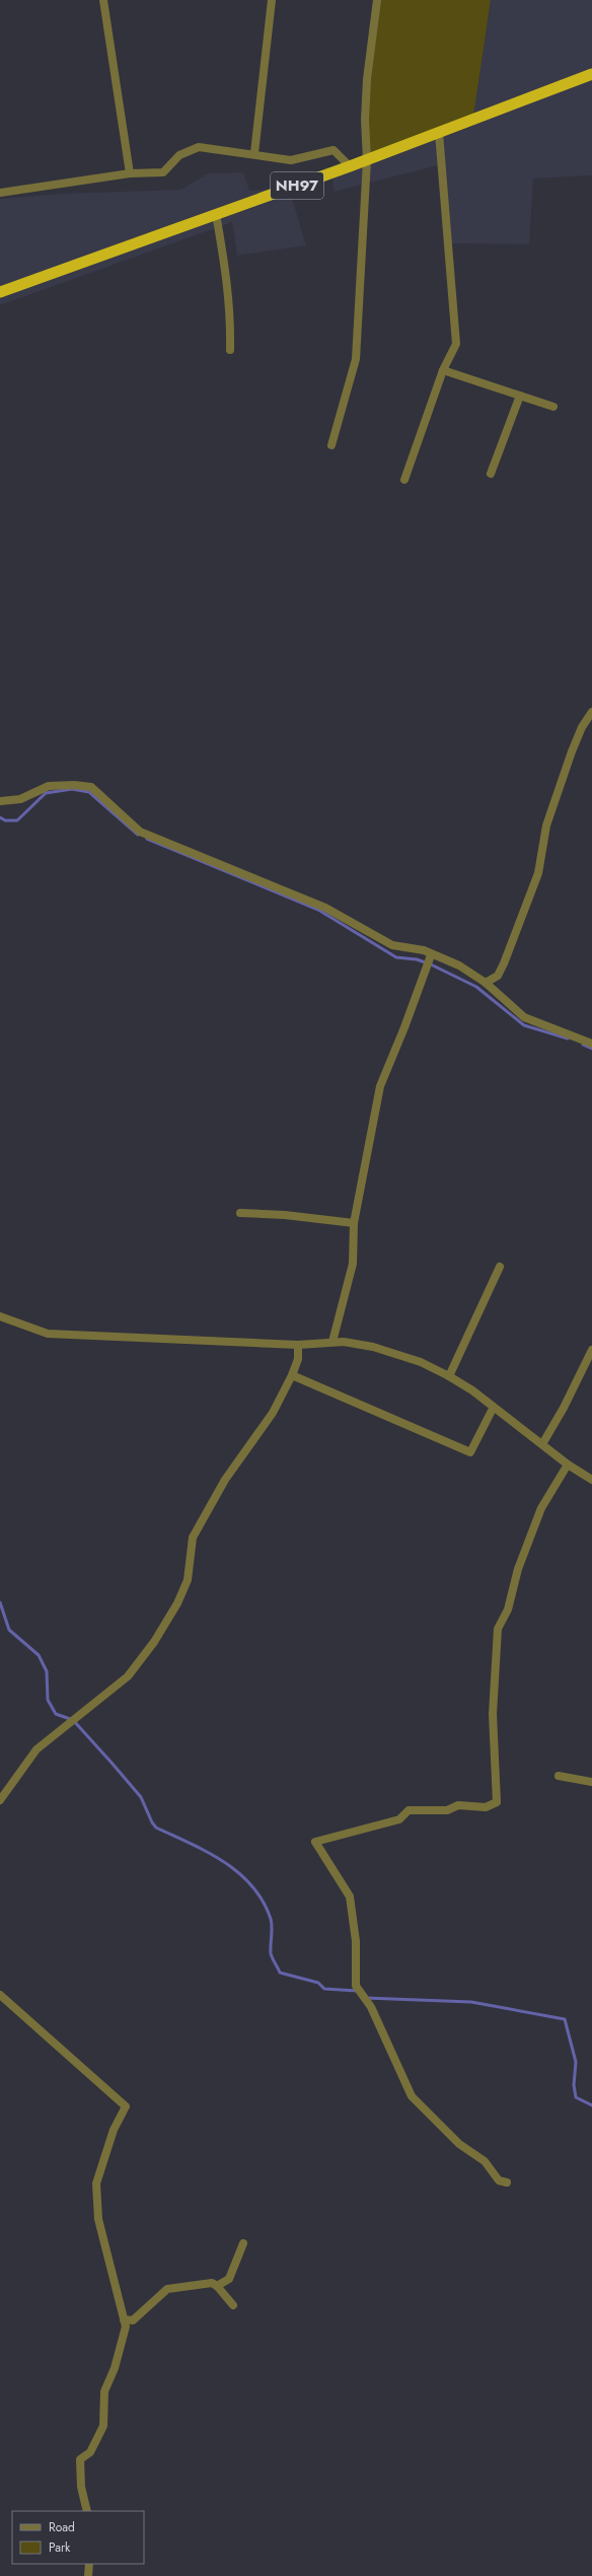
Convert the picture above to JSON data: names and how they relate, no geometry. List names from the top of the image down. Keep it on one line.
{"streets":{"highway":["NH97"]},"legend":["Road","Park"]}
